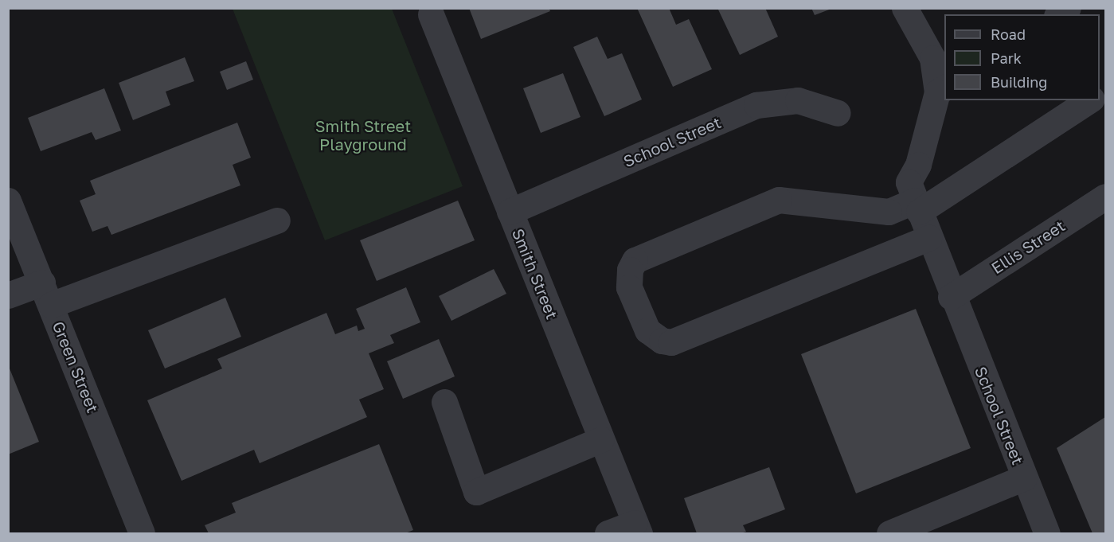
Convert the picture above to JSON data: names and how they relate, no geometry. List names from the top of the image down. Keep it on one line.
{"streets":{"street":["School Street","Ellis Street","Smith Street","Green Street"]},"crossings":[["School Street","Ellis Street"],["School Street","Smith Street"]],"parks":["Smith Street Playground"],"legend":["Road","Park","Building"]}
